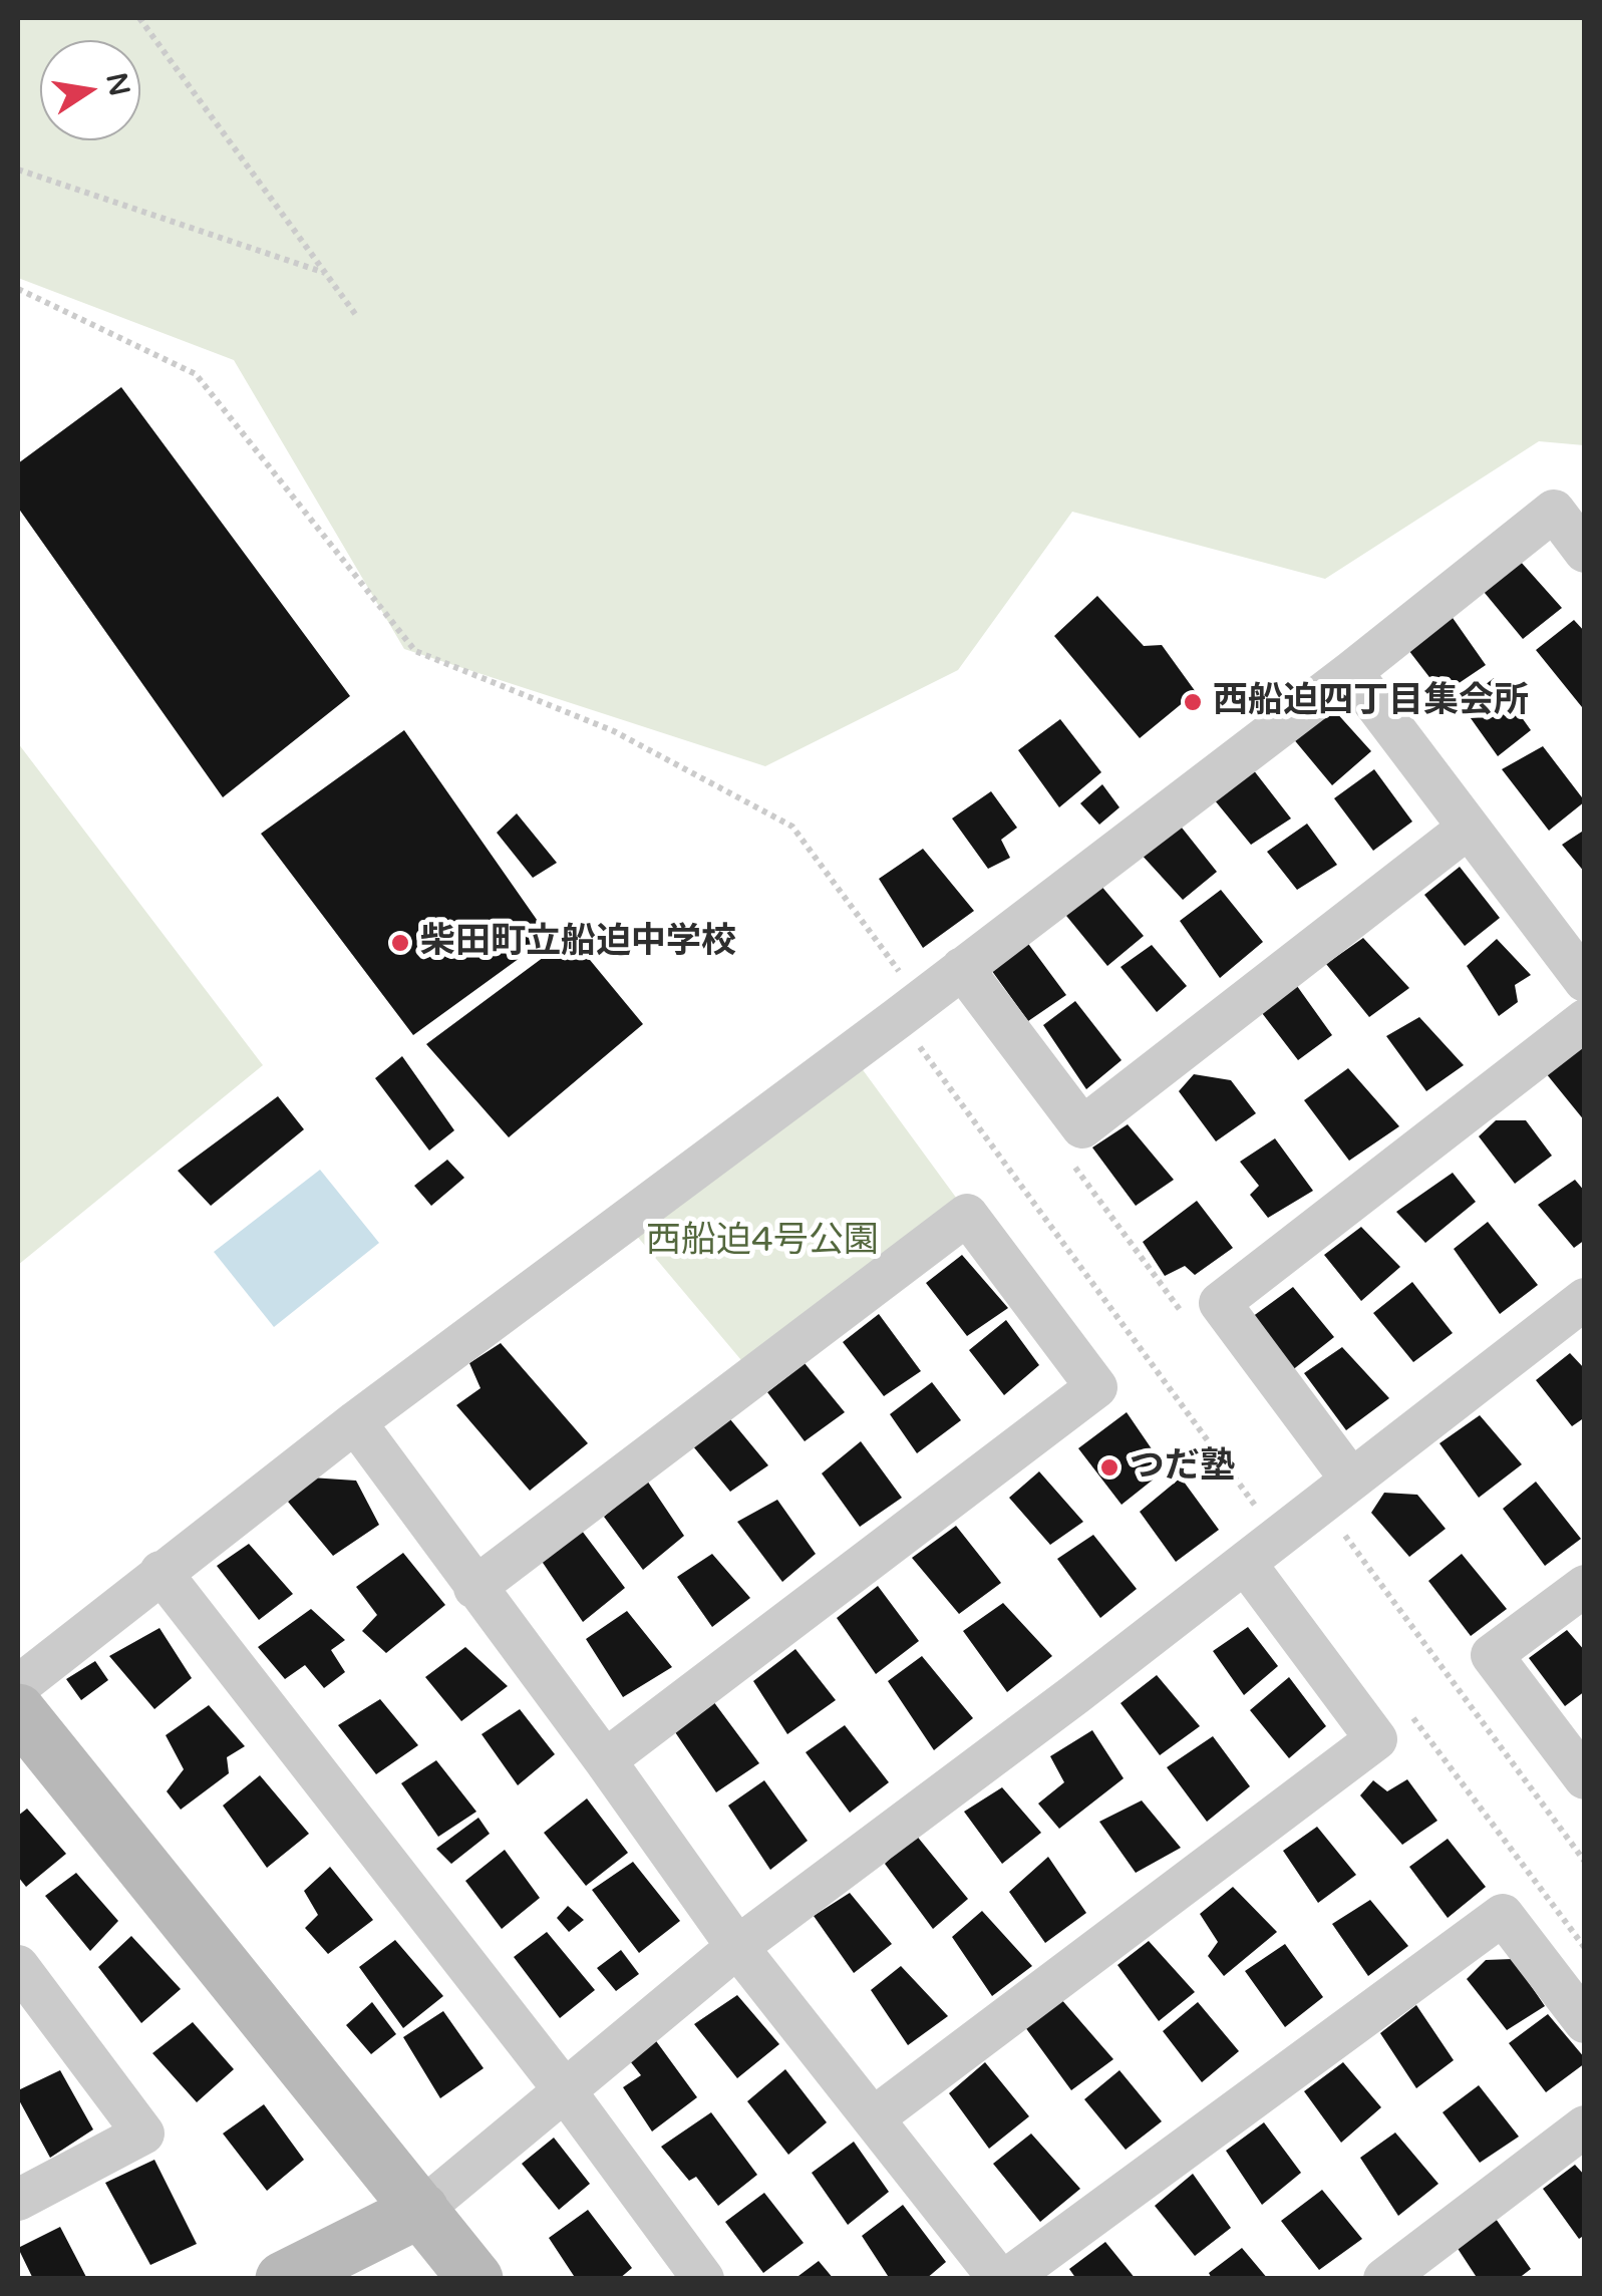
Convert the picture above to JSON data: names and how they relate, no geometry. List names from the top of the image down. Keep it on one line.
{"parks":["西船迫4号公園"],"places":["西船迫四丁目集会所","柴田町立船迫中学校","つだ塾"],"north":"right"}
